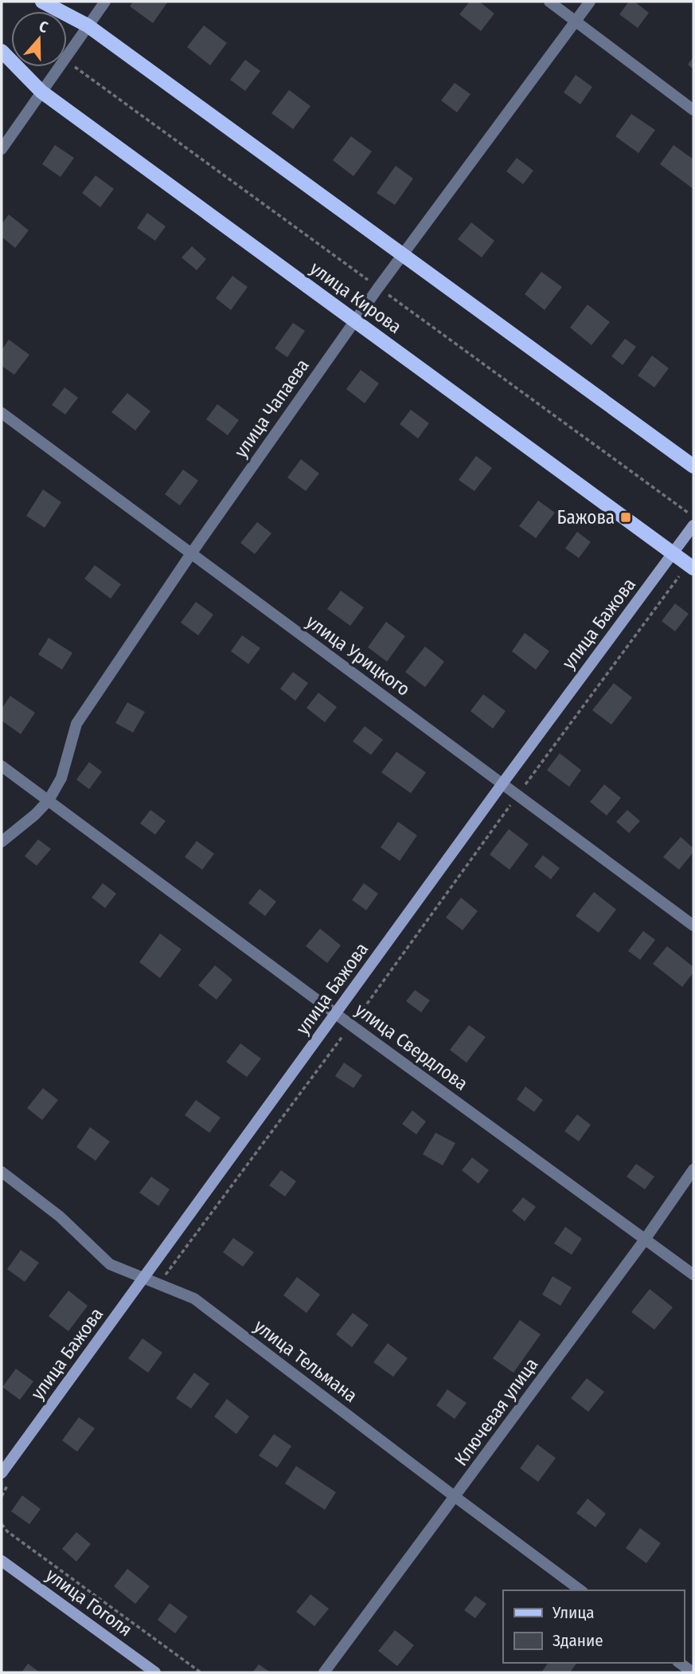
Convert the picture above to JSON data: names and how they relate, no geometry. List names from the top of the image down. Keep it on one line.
{"streets":{"main road":["улица Кирова"],"street":["улица Чапаева","улица Бажова","улица Урицкого","улица Свердлова","улица Тельмана","Ключевая улица","улица Гоголя"]},"crossings":[["улица Кирова","улица Чапаева"],["улица Кирова","улица Бажова"],["улица Чапаева","улица Урицкого"],["улица Чапаева","улица Свердлова"],["улица Бажова","улица Урицкого"],["улица Бажова","улица Свердлова"],["улица Бажова","улица Тельмана"],["улица Свердлова","Ключевая улица"],["улица Тельмана","Ключевая улица"]],"places":{"transit":["Бажова"]},"legend":["Улица","Здание"],"north":"top"}
